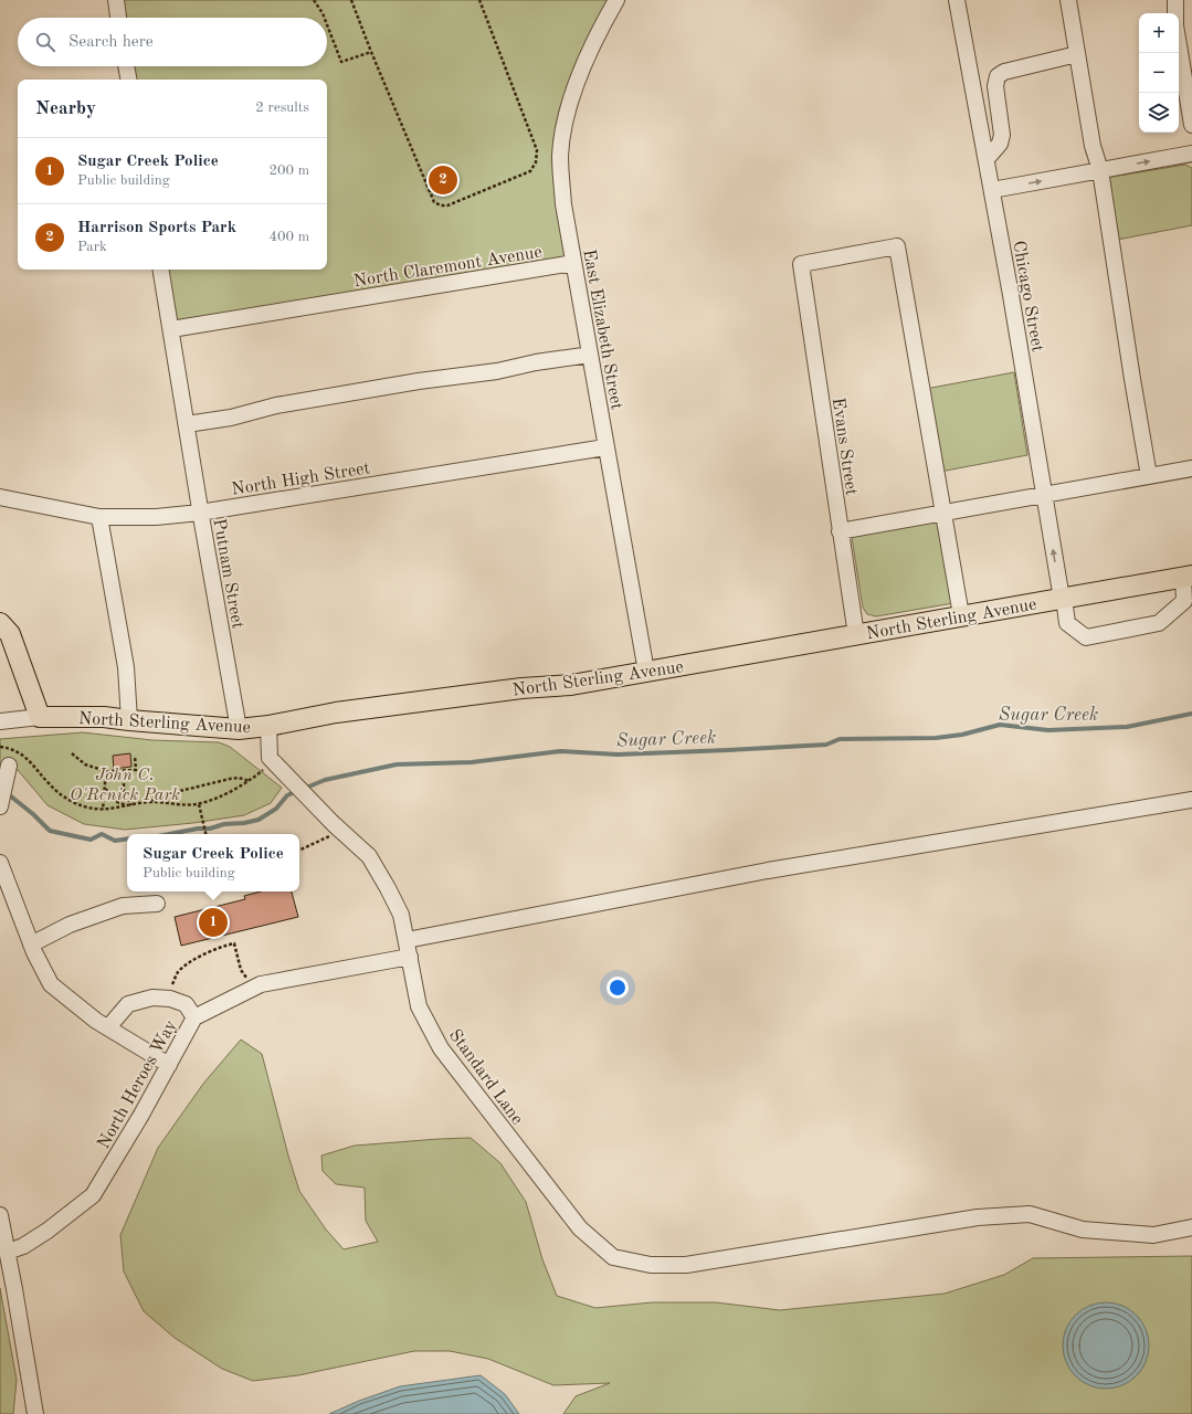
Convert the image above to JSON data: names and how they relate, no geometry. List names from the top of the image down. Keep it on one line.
{"streets":{"main road":["North Sterling Avenue"],"street":["North Claremont Avenue","Chicago Street","East Elizabeth Street","Evans Street","North High Street","Putnam Street","Standard Lane","North Heroes Way"]},"crossings":[["North Claremont Avenue","East Elizabeth Street"],["North Claremont Avenue","Putnam Street"],["Chicago Street","North Sterling Avenue"],["East Elizabeth Street","North High Street"],["East Elizabeth Street","North Sterling Avenue"],["Evans Street","North Sterling Avenue"],["North High Street","Putnam Street"],["Putnam Street","North Sterling Avenue"],["North Sterling Avenue","Standard Lane"],["Standard Lane","North Heroes Way"]],"water":["Sugar Creek"],"parks":["John C. O'Renick Park"],"page":{"map_buttons":["+","−"],"search":"Search here","heading":["Nearby","2 results"],"list":[{"mark":"1","name":"Sugar Creek Police","note":"Public building","value":"200 m"},{"mark":"2","name":"Harrison Sports Park","note":"Park","value":"400 m"}],"pins":["2","1"],"popup":["Sugar Creek Police","Public building"]}}
